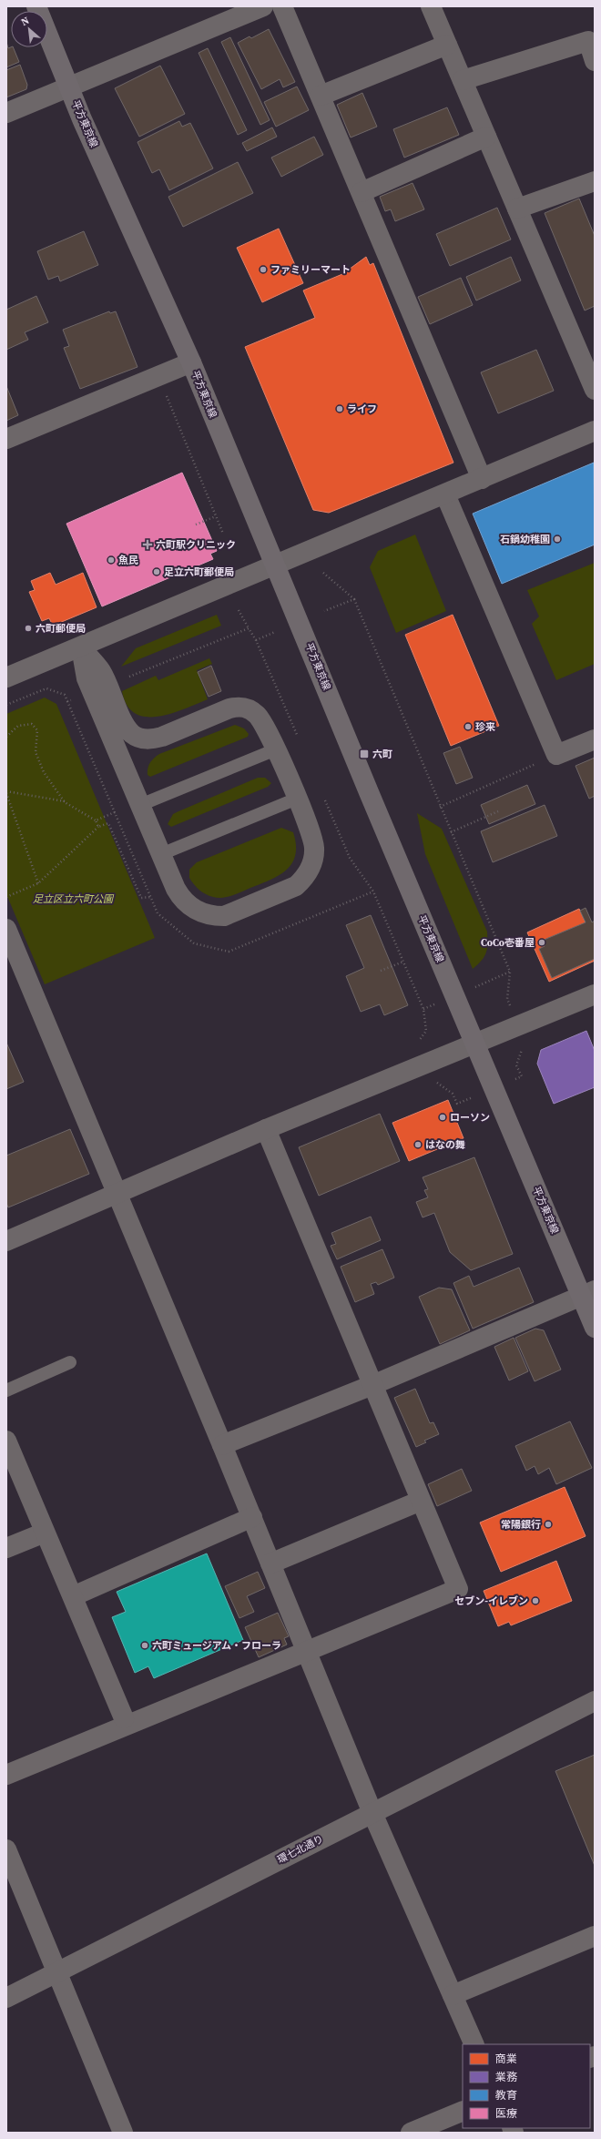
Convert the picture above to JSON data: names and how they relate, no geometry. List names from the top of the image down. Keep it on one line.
{"streets":{"main road":["平方東京線"],"street":["環七北通り"]},"parks":["足立区立六町公園"],"places":{"other":["ファミリーマート","ライフ","石鍋幼稚園","魚民","足立六町郵便局","六町郵便局","珍来","CoCo壱番屋","ローソン","はなの舞","常陽銀行","セブン-イレブン","六町ミュージアム・フローラ"],"health":["六町駅クリニック"],"transit":["六町"]},"legend":["商業","業務","教育","医療"],"north":"top left"}
